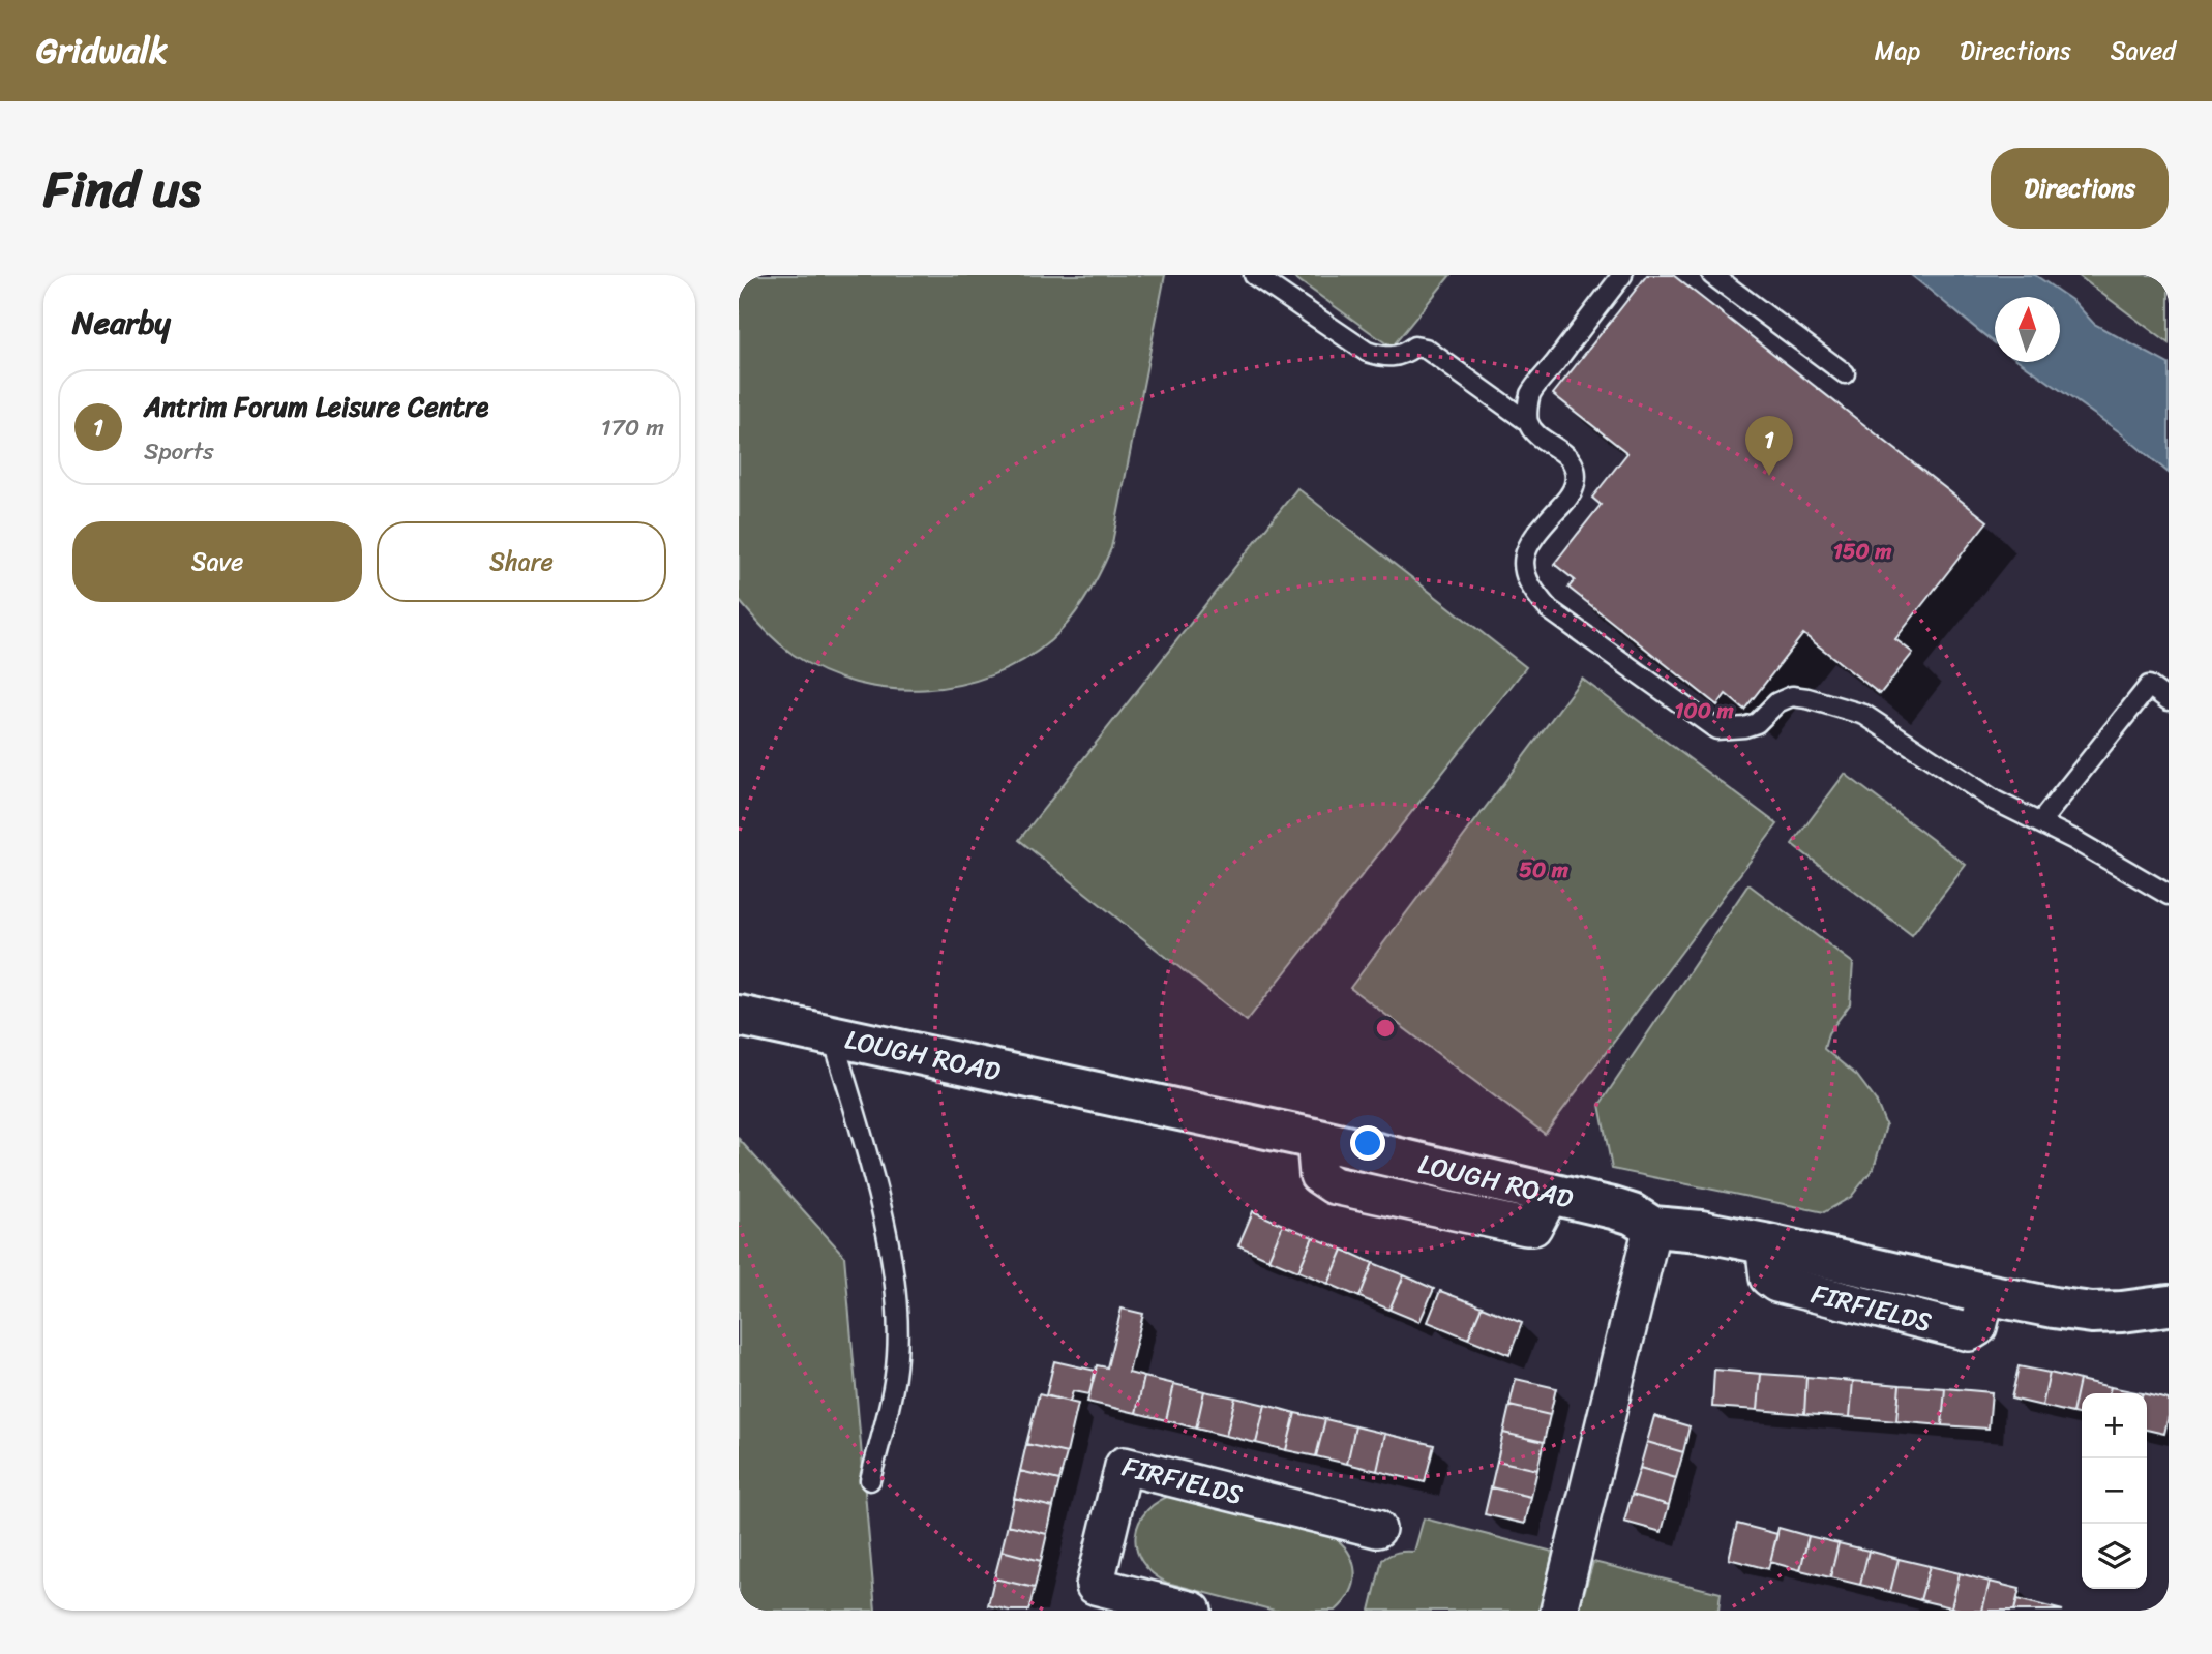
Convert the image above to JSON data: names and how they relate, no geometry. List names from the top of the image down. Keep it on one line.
{"streets":{"street":["LOUGH ROAD","FIRFIELDS"]},"north":"top","page":{"header":"Gridwalk","nav":["Map","Directions","Saved"],"title":"Find us","buttons":["Directions",["Save","Share"]],"heading":"Nearby","list":[{"mark":"1","name":"Antrim Forum Leisure Centre","note":"Sports","value":"170 m"}],"pins":"1","map_buttons":["+","−"]},"rings":["150 m","100 m","50 m"]}
